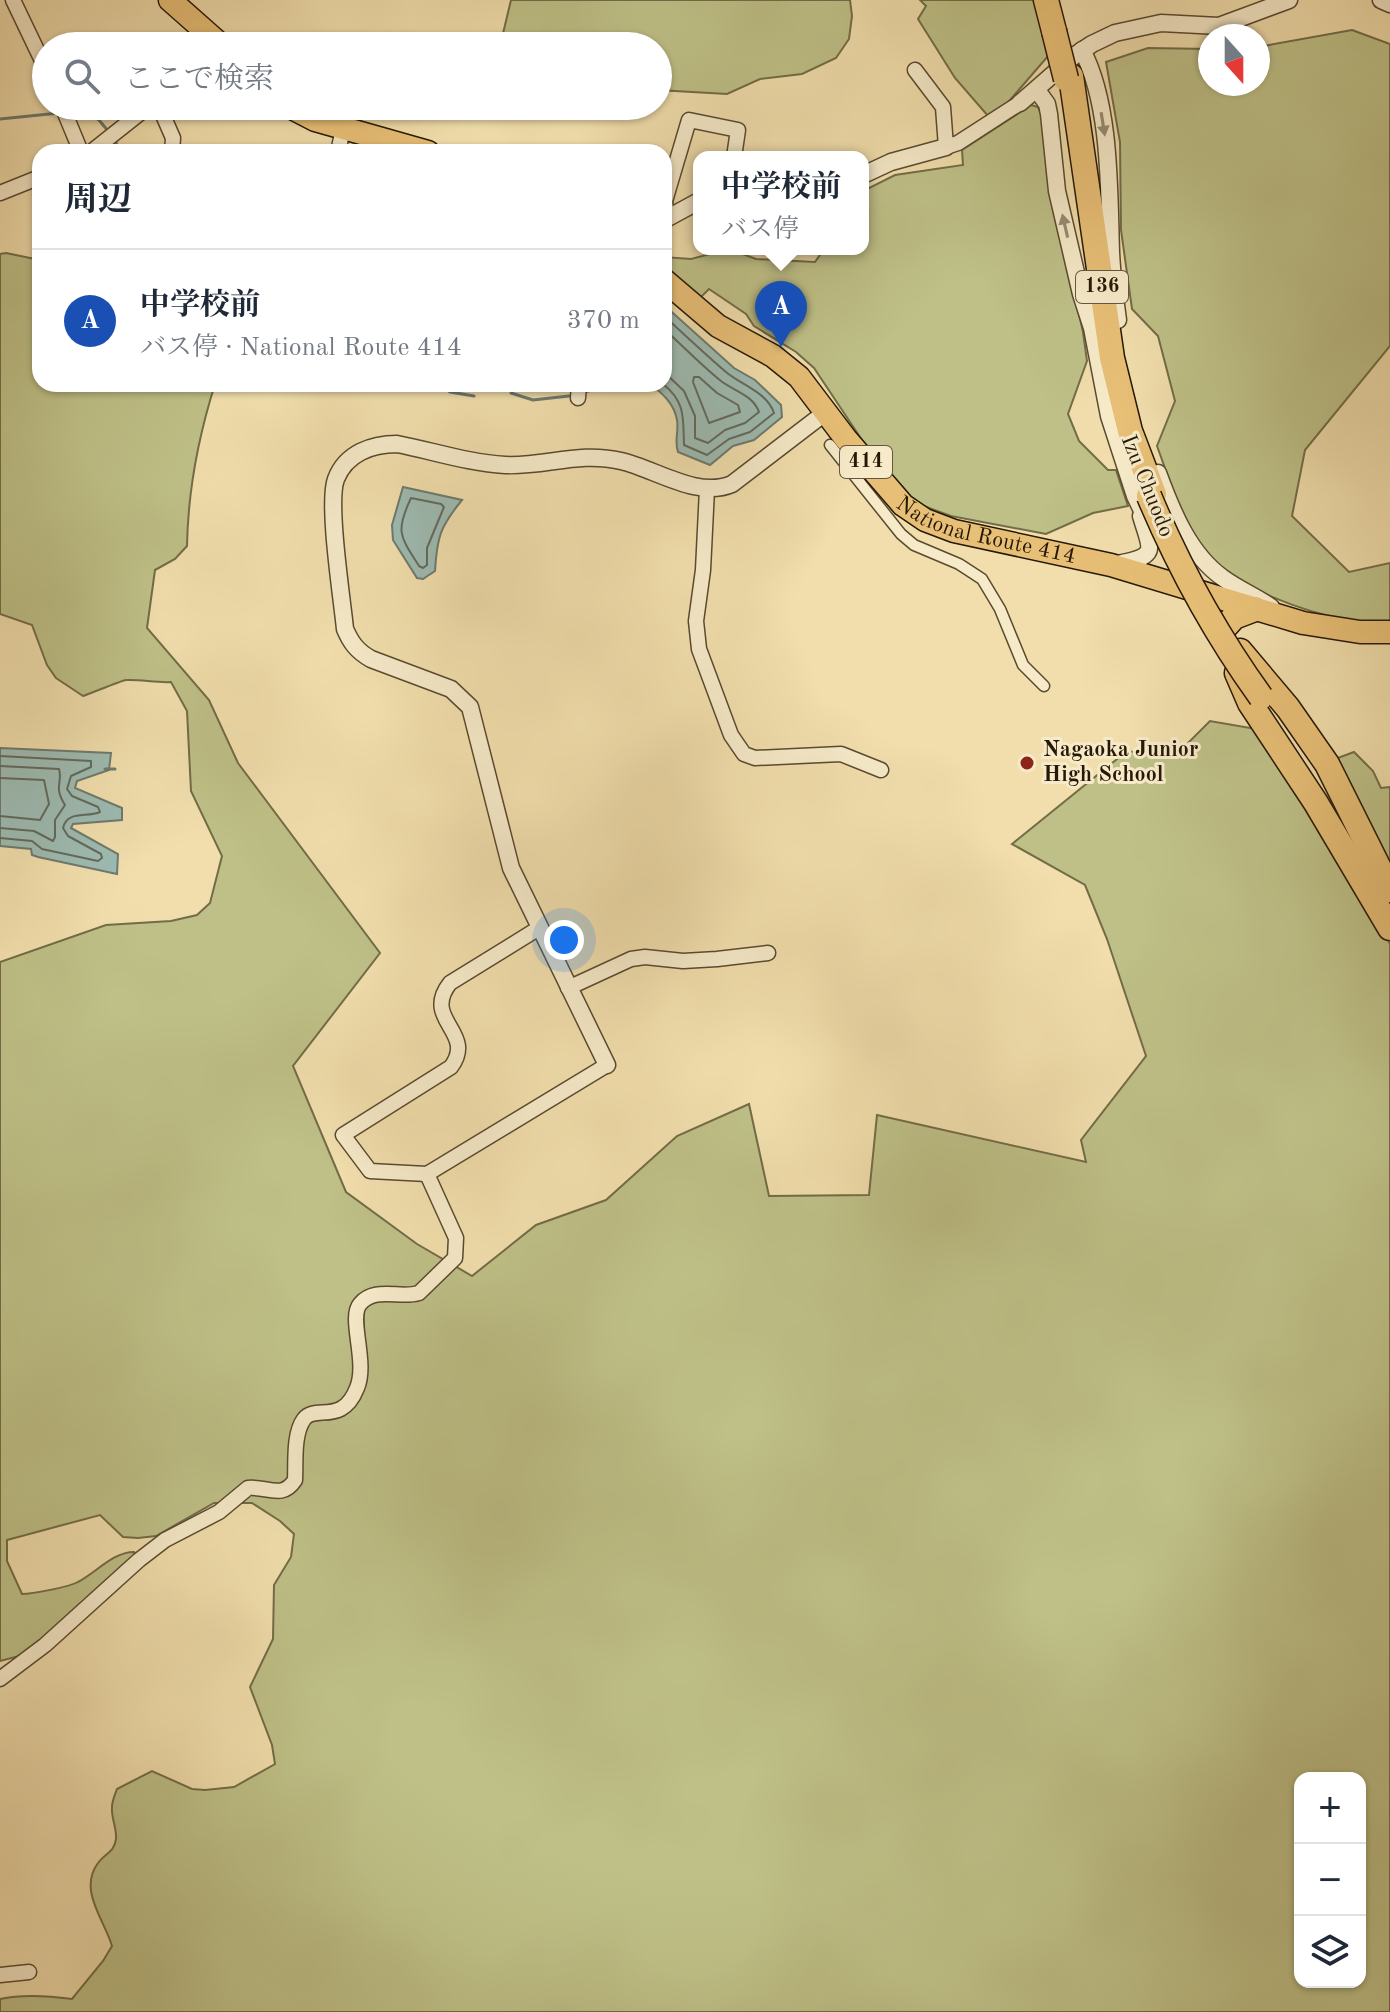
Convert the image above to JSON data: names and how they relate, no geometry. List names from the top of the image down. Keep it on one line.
{"streets":{"highway":["136","414","Izu Chuodo","National Route 414"]},"places":["Nagaoka Junior High School"],"north":"bottom","page":{"search":"ここで検索","heading":"周辺","popup":["中学校前","バス停"],"list":[{"mark":"A","name":"中学校前","note":"バス停 · National Route 414","value":"370 m"}],"pins":"A","map_buttons":["+","−"]}}
